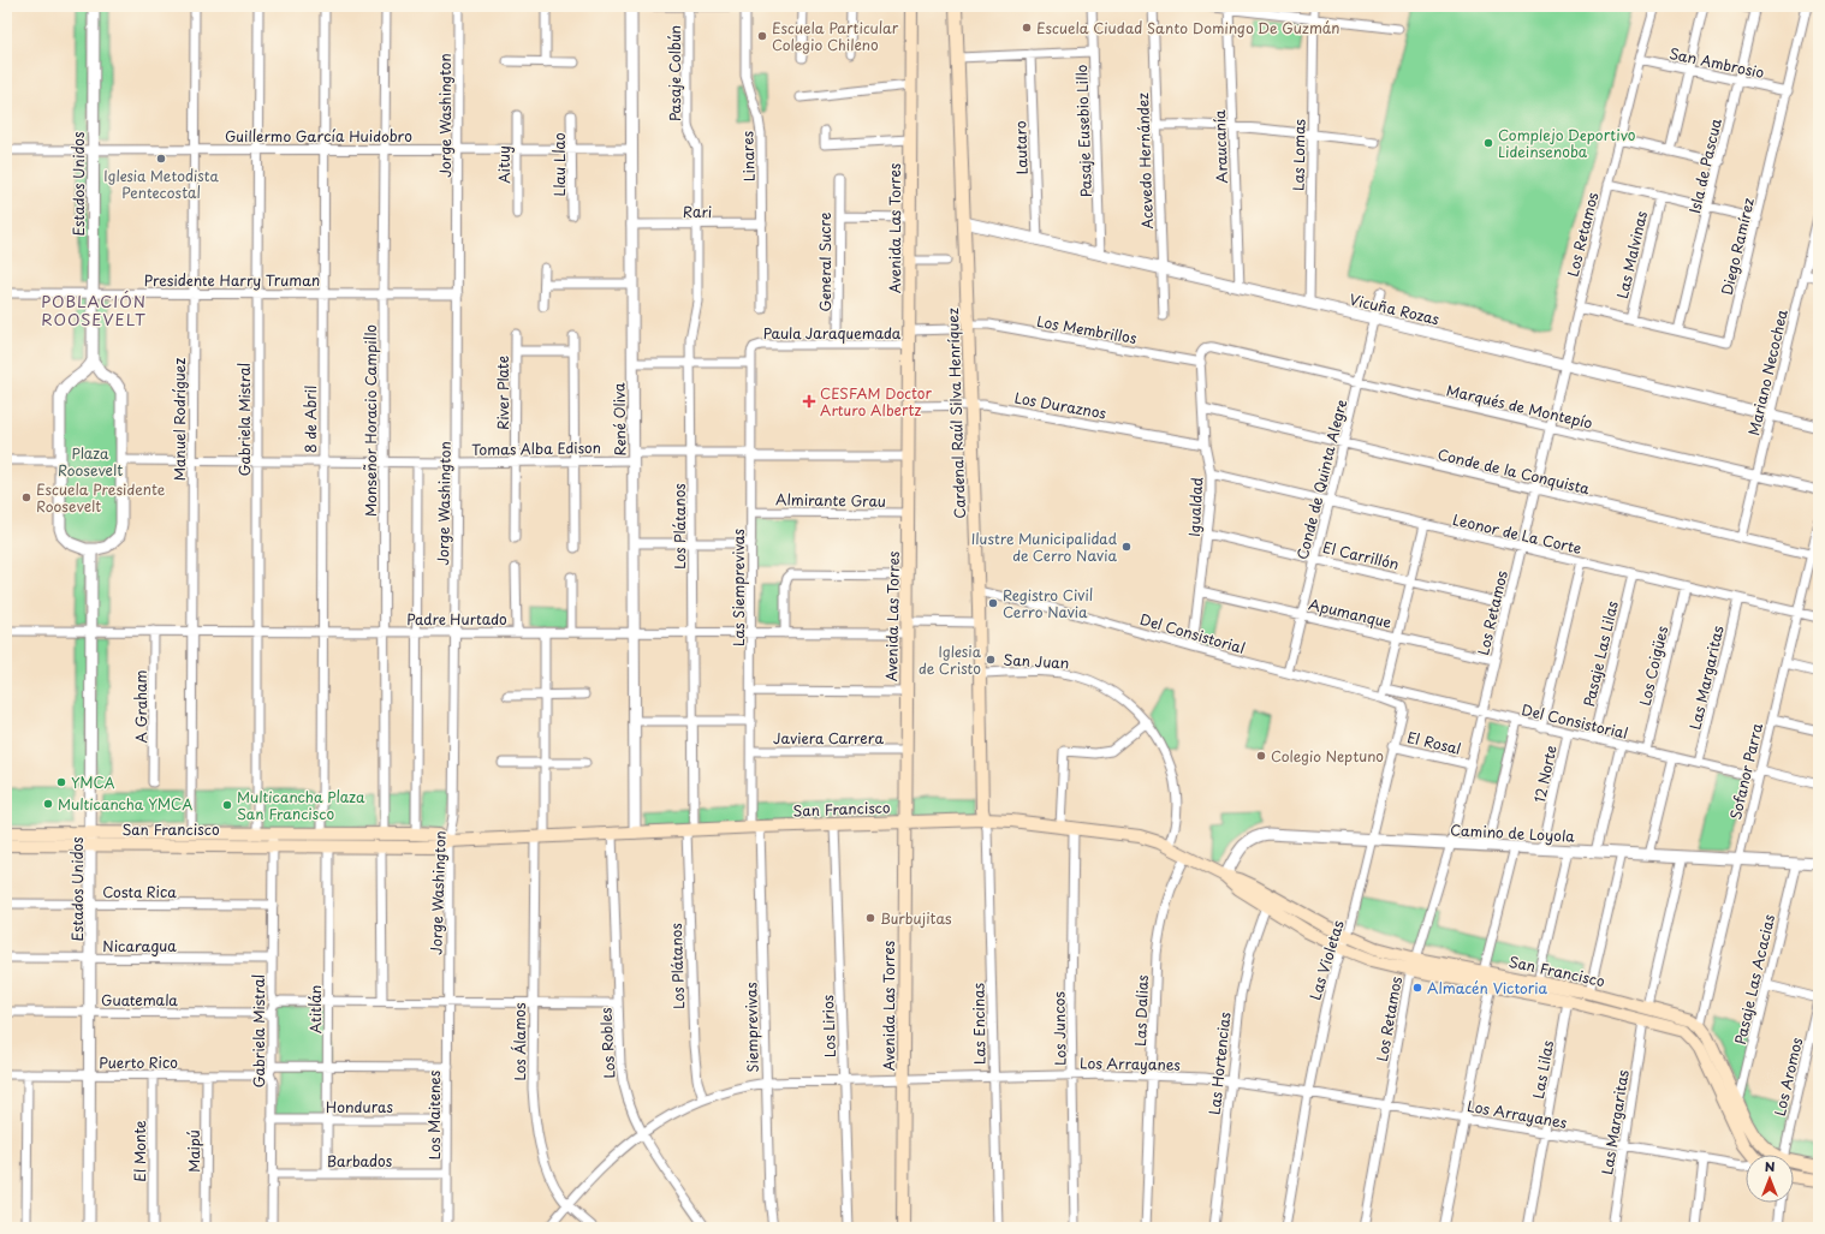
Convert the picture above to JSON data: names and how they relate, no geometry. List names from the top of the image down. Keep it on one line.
{"streets":{"main road":["Avenida Las Torres","Cardenal Raúl Silva Henríquez","San Francisco"],"street":["San Ambrosio","Pasaje Colbún","Jorge Washington","Pasaje Eusebio Lillo","Guillermo García Huidobro","Araucanía","Lautaro","Las Lomas","Linares","Acevedo Hernández","Aituy","Llau Llao","Isla de Pascua","Estados Unidos","Rari","Los Retamos","Diego Ramírez","Las Malvinas","General Sucre","Presidente Harry Truman","Vicuña Rozas","Los Membrillos","Paula Jaraquemada","Mariano Necochea","River Plate","Los Duraznos","Marqués de Montepío","Manuel Rodríguez","Gabriela Mistral","8 de Abril","René Oliva","Monseñor Horacio Campillo","Tomas Alba Edison","Conde de la Conquista","Conde de Quinta Alegre","Almirante Grau","Igualdad","Los Plátanos","Leonor de La Corte","El Carrillón","Las Siemprevivas","Apumanque","Padre Hurtado","Del Consistorial","Pasaje Las Lilas","San Juan","Los Coigües","Las Margaritas","A Graham","Javiera Carrera","El Rosal","Sofanor Parra","12 Norte","Camino de Loyola","Costa Rica","Nicaragua","Las Violetas","Pasaje Las Acacias","Guatemala","Atitlán","Las Dalias","Las Encinas","Los Lirios","Siemprevivas","Los Juncos","Los Álamos","Los Robles","Puerto Rico","Los Arrayanes","Las Hortencias","Las Lilas","Los Aromos","Honduras","Los Maitenes","El Monte","Maipú","Barbados"]},"crossings":[["San Ambrosio","Isla de Pascua"],["San Ambrosio","Los Retamos"],["San Ambrosio","Diego Ramírez"],["Pasaje Colbún","Rari"],["Pasaje Colbún","Los Plátanos"],["Jorge Washington","Guillermo García Huidobro"],["Jorge Washington","Presidente Harry Truman"],["Jorge Washington","Tomas Alba Edison"],["Jorge Washington","Padre Hurtado"],["Jorge Washington","San Francisco"],["Jorge Washington","Los Maitenes"],["Pasaje Eusebio Lillo","Vicuña Rozas"],["Guillermo García Huidobro","Aituy"],["Guillermo García Huidobro","Llau Llao"],["Guillermo García Huidobro","Estados Unidos"],["Guillermo García Huidobro","Manuel Rodríguez"],["Guillermo García Huidobro","Gabriela Mistral"],["Guillermo García Huidobro","8 de Abril"],["Guillermo García Huidobro","René Oliva"],["Guillermo García Huidobro","Monseñor Horacio Campillo"],["Araucanía","Vicuña Rozas"],["Lautaro","Vicuña Rozas"],["Las Lomas","Vicuña Rozas"],["Linares","Rari"],["Acevedo Hernández","Vicuña Rozas"],["Isla de Pascua","Diego Ramírez"],["Estados Unidos","Presidente Harry Truman"],["Estados Unidos","Padre Hurtado"],["Estados Unidos","San Francisco"],["Estados Unidos","Costa Rica"],["Estados Unidos","Nicaragua"],["Estados Unidos","Guatemala"],["Estados Unidos","Puerto Rico"],["Rari","René Oliva"],["Rari","Los Plátanos"],["Avenida Las Torres","Paula Jaraquemada"],["Avenida Las Torres","Los Duraznos"],["Avenida Las Torres","Tomas Alba Edison"],["Avenida Las Torres","Almirante Grau"],["Avenida Las Torres","Padre Hurtado"],["Avenida Las Torres","Javiera Carrera"],["Avenida Las Torres","San Francisco"],["Avenida Las Torres","Los Arrayanes"],["Los Retamos","Diego Ramírez"],["Los Retamos","Vicuña Rozas"],["Los Retamos","Marqués de Montepío"],["Los Retamos","Conde de la Conquista"],["Los Retamos","Leonor de La Corte"],["Los Retamos","El Carrillón"],["Los Retamos","Apumanque"],["Los Retamos","Del Consistorial"],["Los Retamos","El Rosal"],["Los Retamos","San Francisco"],["Los Retamos","Camino de Loyola"],["Los Retamos","Los Arrayanes"],["Diego Ramírez","Las Malvinas"],["General Sucre","Paula Jaraquemada"],["Presidente Harry Truman","Manuel Rodríguez"],["Presidente Harry Truman","Gabriela Mistral"],["Presidente Harry Truman","8 de Abril"],["Presidente Harry Truman","Monseñor Horacio Campillo"],["Vicuña Rozas","Mariano Necochea"],["Vicuña Rozas","Cardenal Raúl Silva Henríquez"],["Vicuña Rozas","Conde de Quinta Alegre"],["Los Membrillos","Marqués de Montepío"],["Los Membrillos","Cardenal Raúl Silva Henríquez"],["Los Membrillos","Igualdad"],["Paula Jaraquemada","Las Siemprevivas"],["Mariano Necochea","Marqués de Montepío"],["Mariano Necochea","Conde de la Conquista"],["River Plate","Tomas Alba Edison"],["Los Duraznos","Cardenal Raúl Silva Henríquez"],["Los Duraznos","Igualdad"],["Marqués de Montepío","Conde de Quinta Alegre"],["Marqués de Montepío","Igualdad"],["Cardenal Raúl Silva Henríquez","Padre Hurtado"],["Cardenal Raúl Silva Henríquez","Del Consistorial"],["Cardenal Raúl Silva Henríquez","San Juan"],["Cardenal Raúl Silva Henríquez","San Francisco"],["Cardenal Raúl Silva Henríquez","Las Encinas"],["Manuel Rodríguez","Tomas Alba Edison"],["Manuel Rodríguez","Padre Hurtado"],["Manuel Rodríguez","San Francisco"],["Gabriela Mistral","Tomas Alba Edison"],["Gabriela Mistral","Padre Hurtado"],["Gabriela Mistral","San Francisco"],["Gabriela Mistral","Costa Rica"],["Gabriela Mistral","Nicaragua"],["Gabriela Mistral","Guatemala"],["Gabriela Mistral","Puerto Rico"],["Gabriela Mistral","Honduras"],["Gabriela Mistral","Barbados"],["8 de Abril","Tomas Alba Edison"],["8 de Abril","Padre Hurtado"],["8 de Abril","San Francisco"],["René Oliva","Tomas Alba Edison"],["René Oliva","Padre Hurtado"],["René Oliva","San Francisco"],["Monseñor Horacio Campillo","Tomas Alba Edison"],["Monseñor Horacio Campillo","Padre Hurtado"],["Monseñor Horacio Campillo","San Francisco"],["Tomas Alba Edison","Los Plátanos"],["Tomas Alba Edison","Las Siemprevivas"],["Conde de la Conquista","Conde de Quinta Alegre"],["Conde de la Conquista","Igualdad"],["Conde de la Conquista","Sofanor Parra"],["Conde de Quinta Alegre","Leonor de La Corte"],["Conde de Quinta Alegre","El Carrillón"],["Conde de Quinta Alegre","Apumanque"],["Conde de Quinta Alegre","Del Consistorial"],["Almirante Grau","Las Siemprevivas"],["Igualdad","Leonor de La Corte"],["Igualdad","El Carrillón"],["Igualdad","Apumanque"],["Igualdad","Del Consistorial"],["Los Plátanos","Padre Hurtado"],["Los Plátanos","San Francisco"],["Los Plátanos","Los Arrayanes"],["Leonor de La Corte","Pasaje Las Lilas"],["Leonor de La Corte","Los Coigües"],["Leonor de La Corte","Las Margaritas"],["Leonor de La Corte","Sofanor Parra"],["Las Siemprevivas","Padre Hurtado"],["Las Siemprevivas","Javiera Carrera"],["Las Siemprevivas","San Francisco"],["Las Siemprevivas","Siemprevivas"],["Padre Hurtado","A Graham"],["Padre Hurtado","Los Álamos"],["Del Consistorial","Pasaje Las Lilas"],["Del Consistorial","Los Coigües"],["Del Consistorial","Las Margaritas"],["Del Consistorial","Sofanor Parra"],["Del Consistorial","12 Norte"],["Del Consistorial","Las Violetas"],["San Juan","San Francisco"],["Las Margaritas","San Francisco"],["Las Margaritas","Los Arrayanes"],["El Rosal","Las Violetas"],["Sofanor Parra","San Francisco"],["Sofanor Parra","Camino de Loyola"],["12 Norte","Camino de Loyola"],["San Francisco","Camino de Loyola"],["San Francisco","Las Violetas"],["San Francisco","Atitlán"],["San Francisco","Las Dalias"],["San Francisco","Las Encinas"],["San Francisco","Los Lirios"],["San Francisco","Siemprevivas"],["San Francisco","Los Juncos"],["San Francisco","Los Álamos"],["San Francisco","Los Robles"],["San Francisco","Las Hortencias"],["San Francisco","Las Lilas"],["Camino de Loyola","Las Violetas"],["Camino de Loyola","Pasaje Las Acacias"],["Las Violetas","Los Arrayanes"],["Atitlán","Puerto Rico"],["Atitlán","Honduras"],["Atitlán","Barbados"],["Las Dalias","Los Arrayanes"],["Las Encinas","Los Arrayanes"],["Los Lirios","Los Arrayanes"],["Siemprevivas","Los Arrayanes"],["Los Juncos","Los Arrayanes"],["Los Álamos","Los Arrayanes"],["Los Robles","Los Arrayanes"],["Puerto Rico","Los Maitenes"],["Puerto Rico","El Monte"],["Puerto Rico","Maipú"],["Los Arrayanes","Las Hortencias"],["Los Arrayanes","Las Lilas"],["Honduras","Los Maitenes"],["Los Maitenes","Barbados"]],"districts":["POBLACIÓN ROOSEVELT"],"parks":["Plaza Roosevelt"],"places":{"other":["Escuela Ciudad Santo Domingo De Guzmán","Escuela Particular Colegio Chileno","Complejo Deportivo Lideinsenoba","Iglesia Metodista Pentecostal","Escuela Presidente Roosevelt","Ilustre Municipalidad de Cerro Navia","Registro Civil Cerro Navia","Iglesia de Cristo","Colegio Neptuno","YMCA","Multicancha YMCA","Multicancha Plaza San Francisco","Burbujitas","Almacén Victoria"],"health":["CESFAM Doctor Arturo Albertz"]},"north":"top"}
